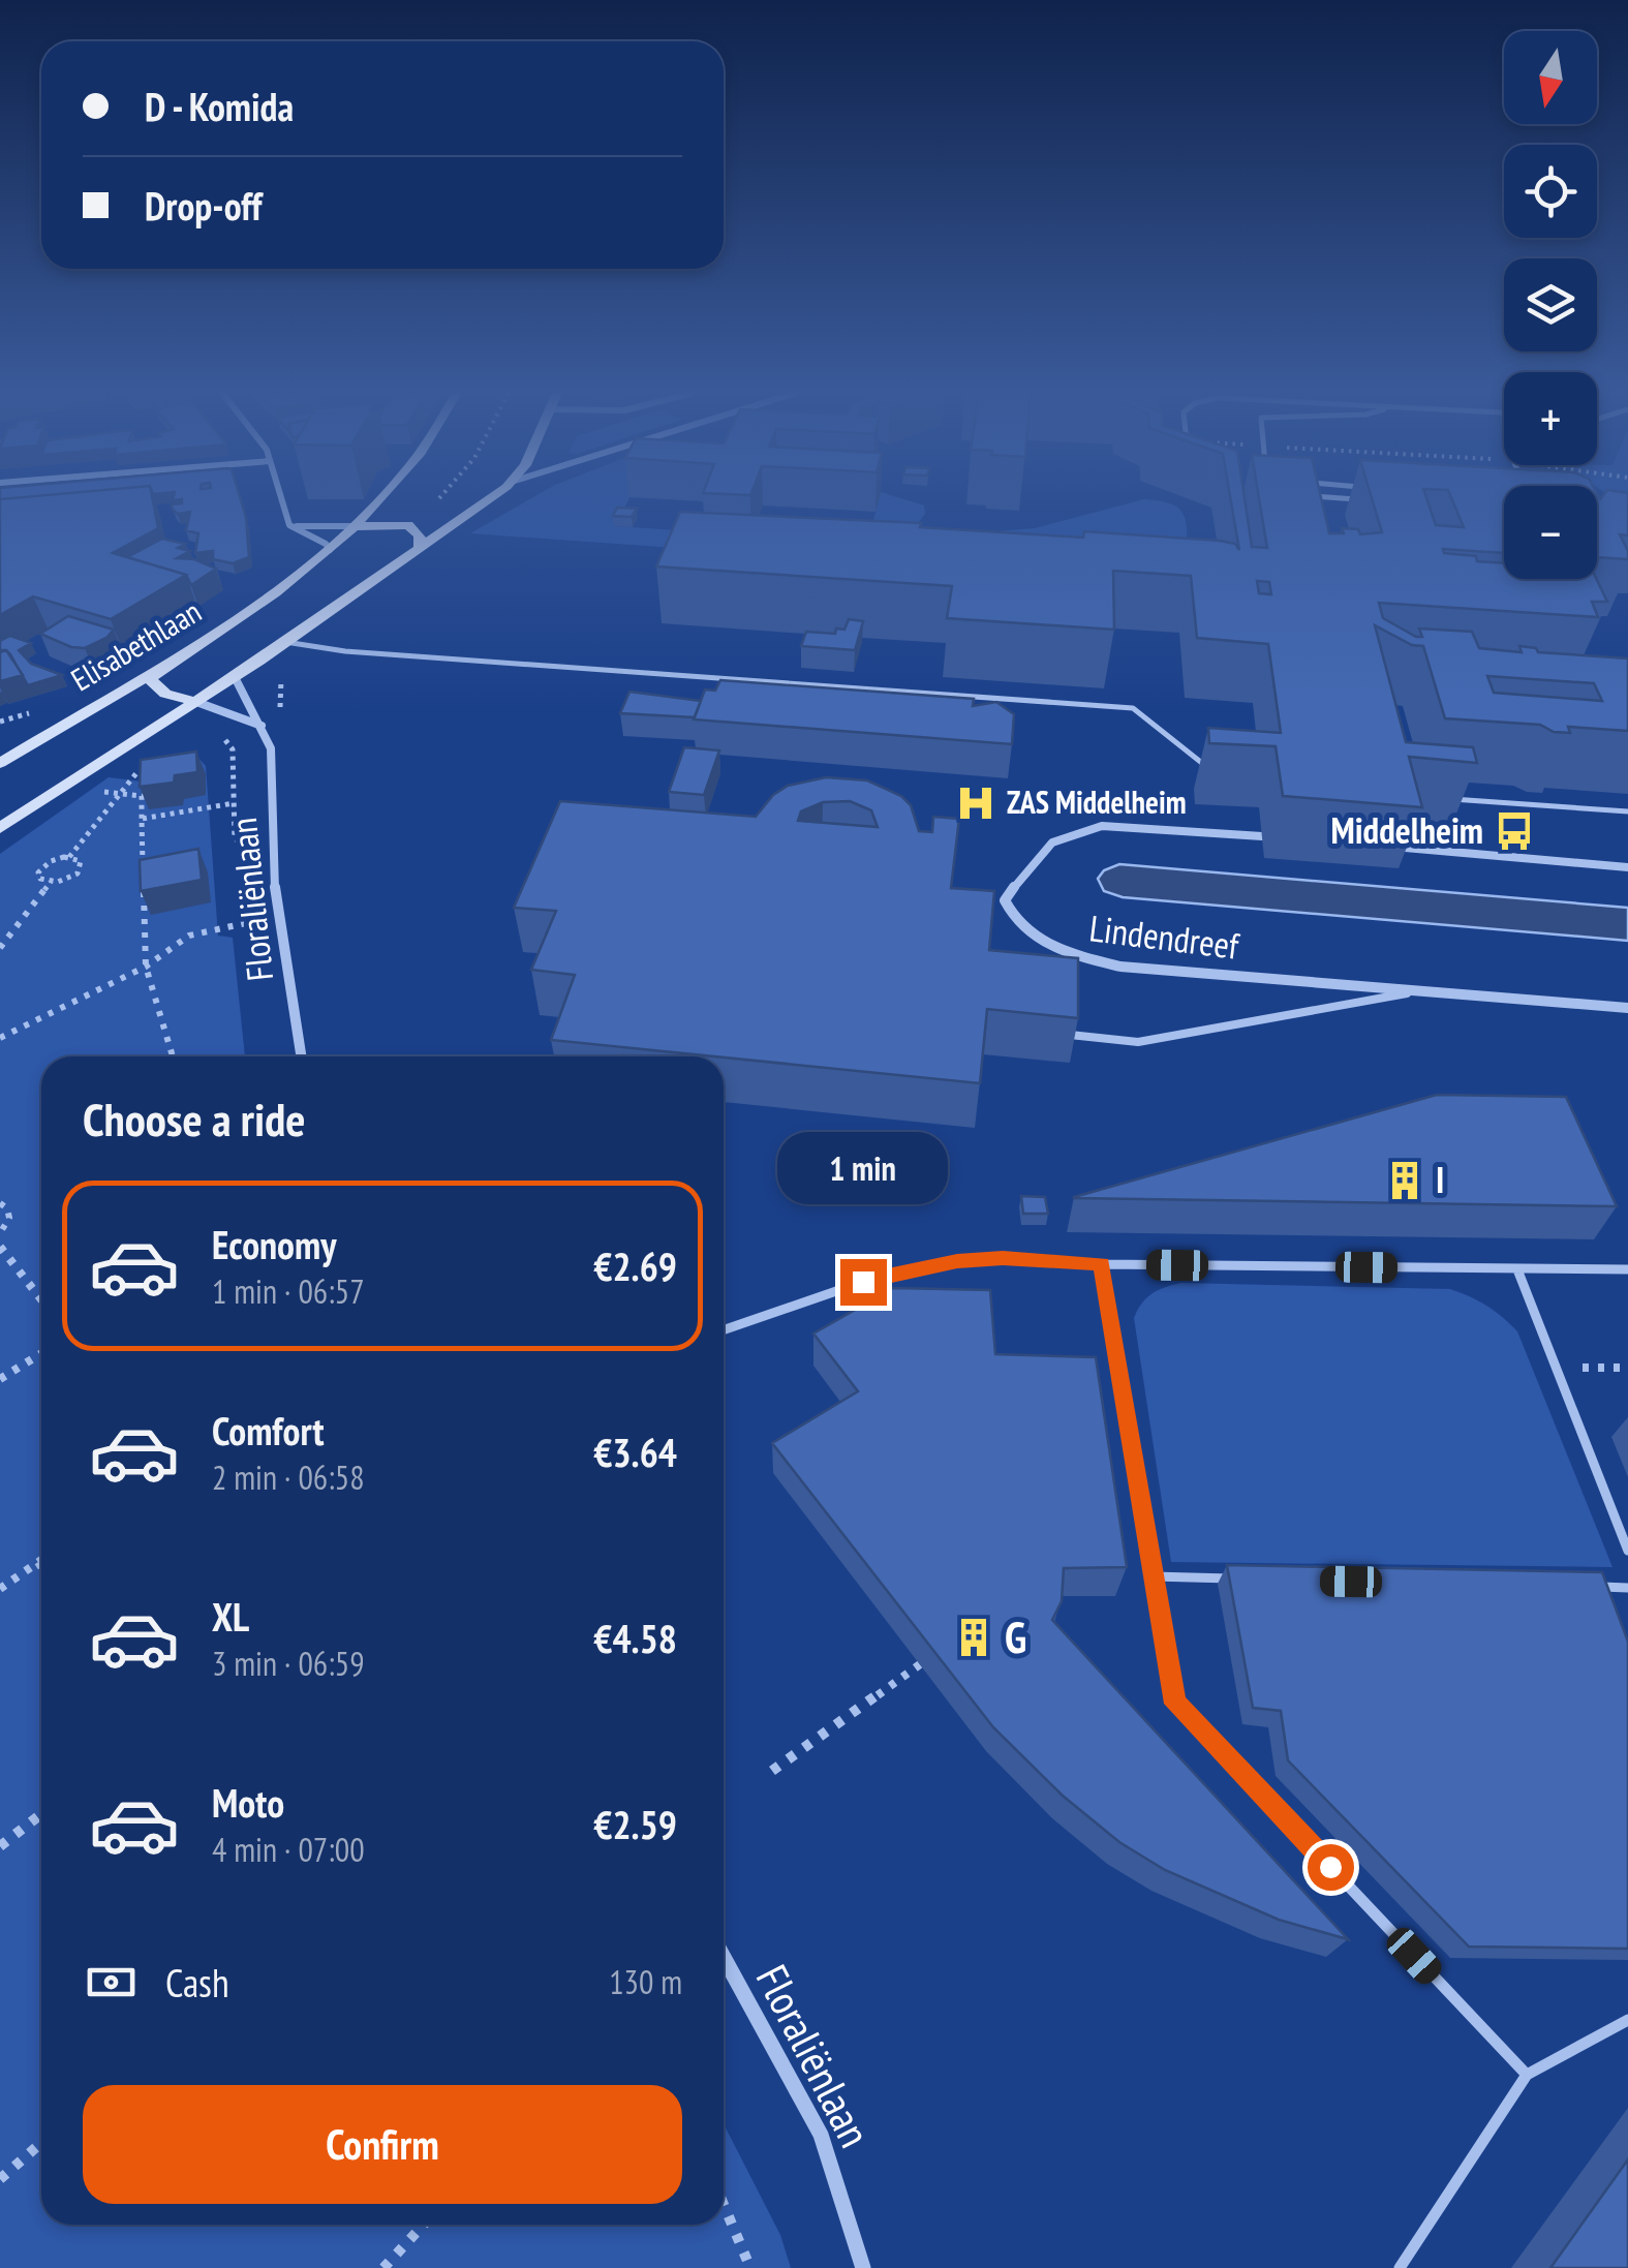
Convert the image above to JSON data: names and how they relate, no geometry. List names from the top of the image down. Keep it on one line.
{"streets":{"main road":["Elisabethlaan"],"street":["Floraliënlaan","Lindendreef"]},"places":{"hospital":["ZAS Middelheim"],"bus stop":["Middelheim"],"building":["I","G"]},"north":"bottom","page":{"map_buttons":["+","−"],"banner":["D - Komida","Drop-off"],"heading":"Choose a ride","bubble":"1 min","list":[{"name":"Economy","note":"1 min · 06:57","value":"€2.69"},{"name":"Comfort","note":"2 min · 06:58","value":"€3.64"},{"name":"XL","note":"3 min · 06:59","value":"€4.58"},{"name":"Moto","note":"4 min · 07:00","value":"€2.59"}],"pay":["Cash","130 m"],"buttons":"Confirm"}}
